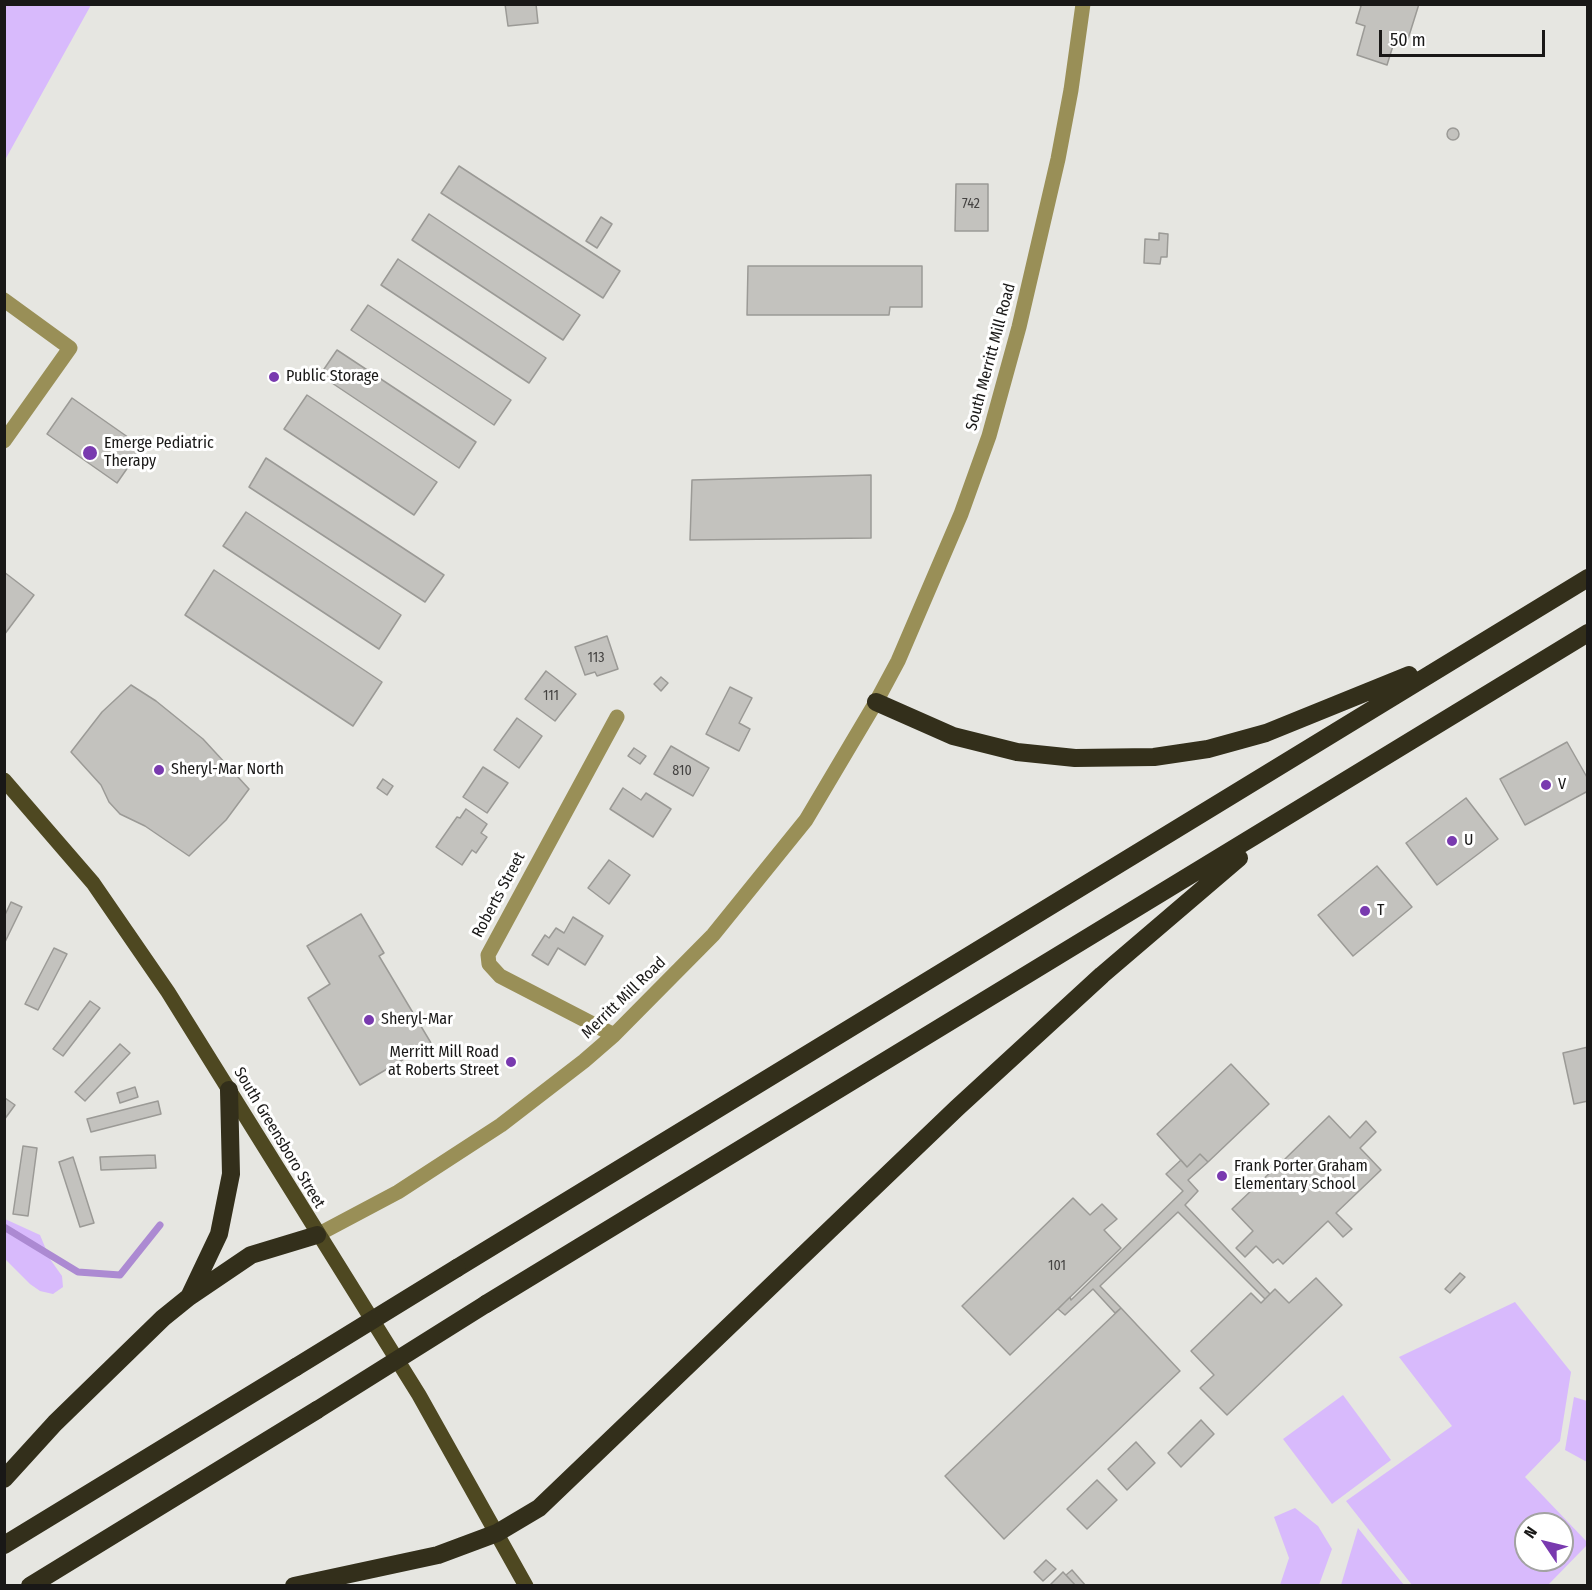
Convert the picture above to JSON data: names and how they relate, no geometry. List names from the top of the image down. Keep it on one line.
{"streets":{"main road":["South Greensboro Street"],"street":["South Merritt Mill Road","Roberts Street","Merritt Mill Road"]},"crossings":[["South Merritt Mill Road","Merritt Mill Road"],["Roberts Street","Merritt Mill Road"],["Merritt Mill Road","South Greensboro Street"]],"places":["Public Storage","Emerge Pediatric Therapy","Sheryl-Mar North","V","U","T","Sheryl-Mar","Merritt Mill Road at Roberts Street","Frank Porter Graham Elementary School"],"house_numbers":["742","113","111","810","101"],"scale_bar":"50 m","north":"top left"}
